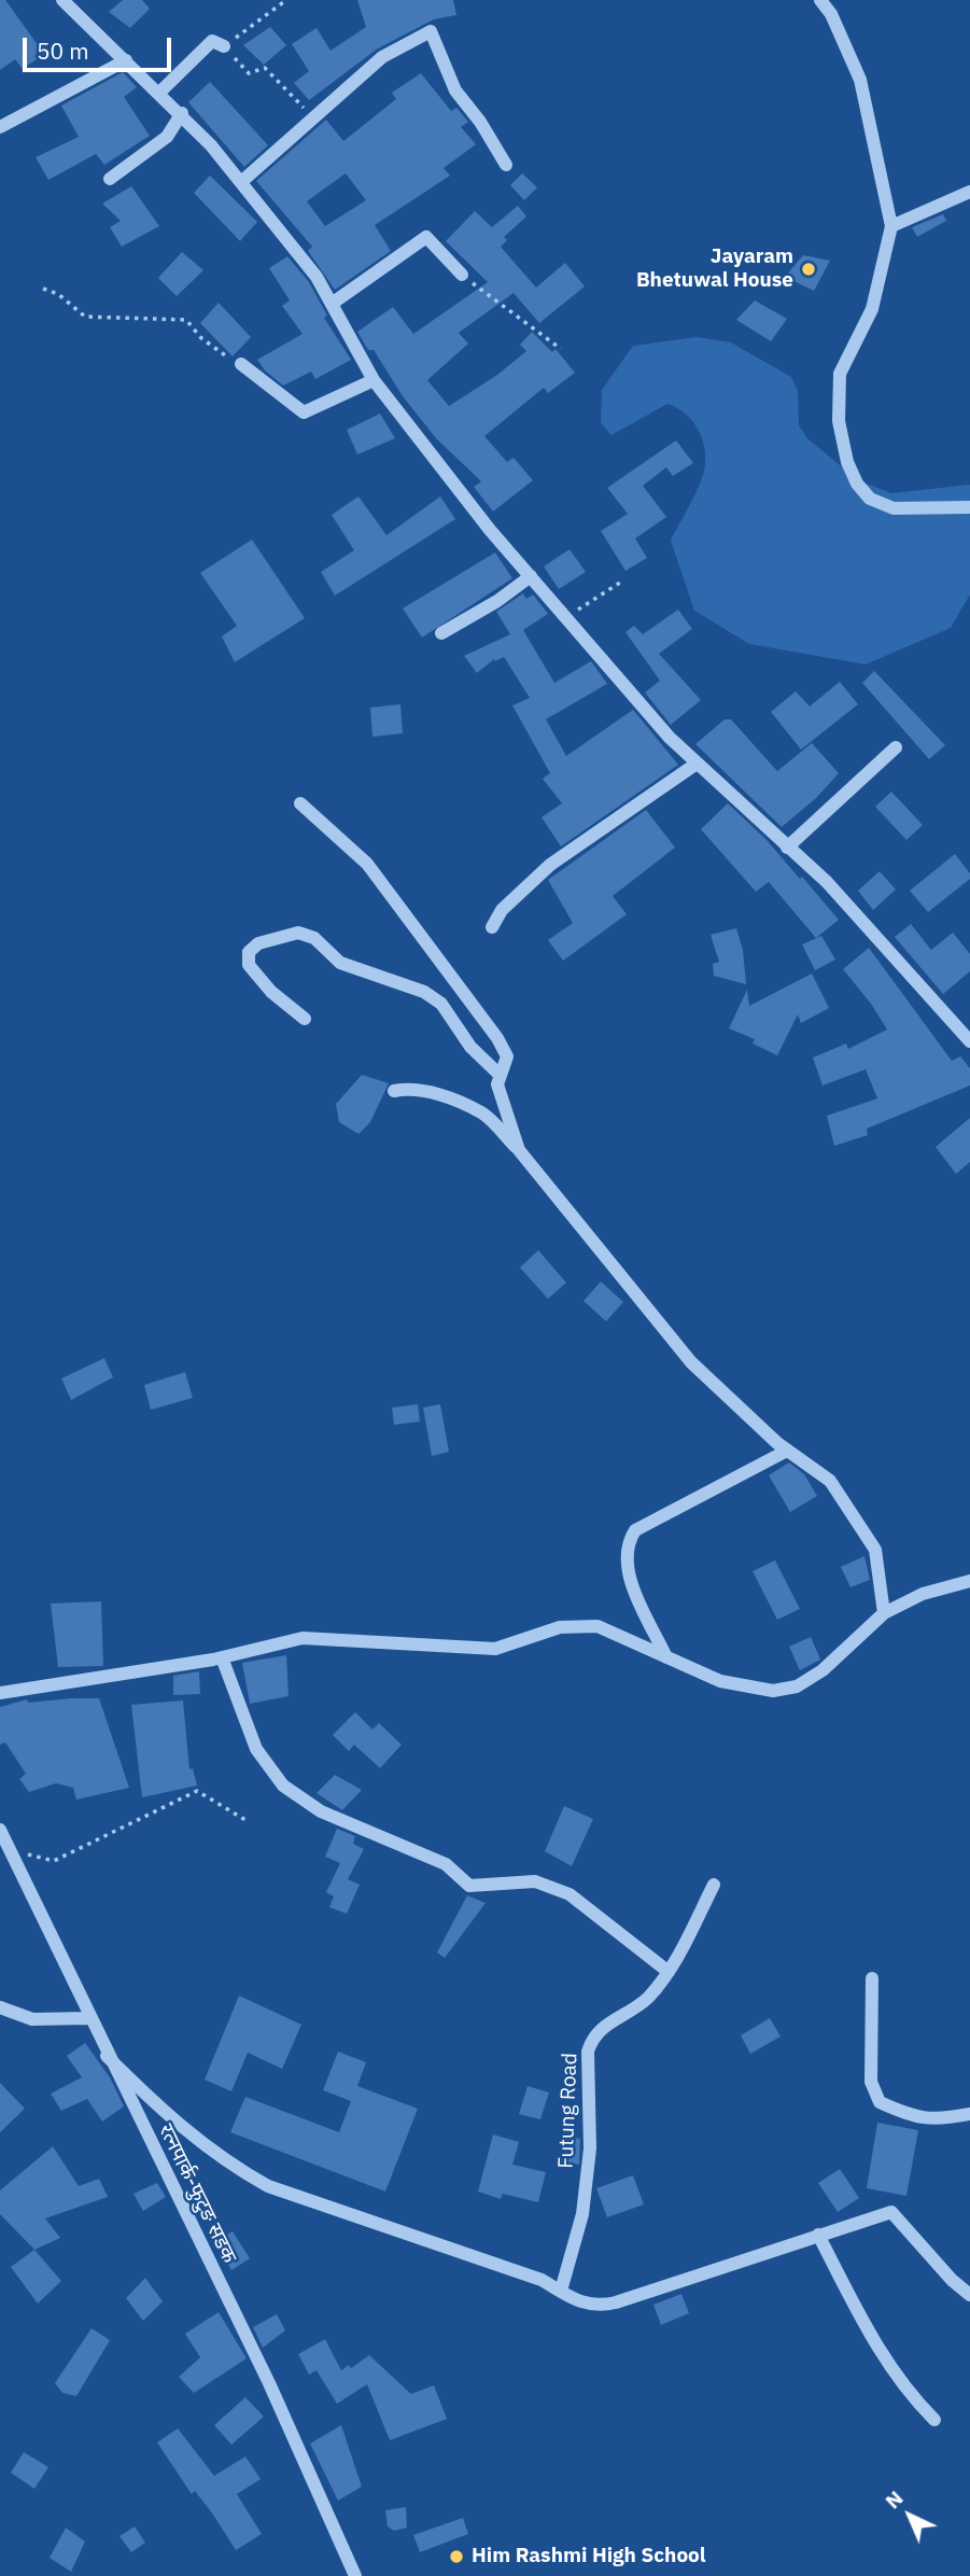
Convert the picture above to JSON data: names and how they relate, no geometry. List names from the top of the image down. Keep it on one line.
{"streets":{"street":["Futung Road","रत्नपार्क-फुटुङ सडक"]},"places":["Jayaram Bhetuwal House","Him Rashmi High School"],"scale_bar":"50 m","north":"top left"}
